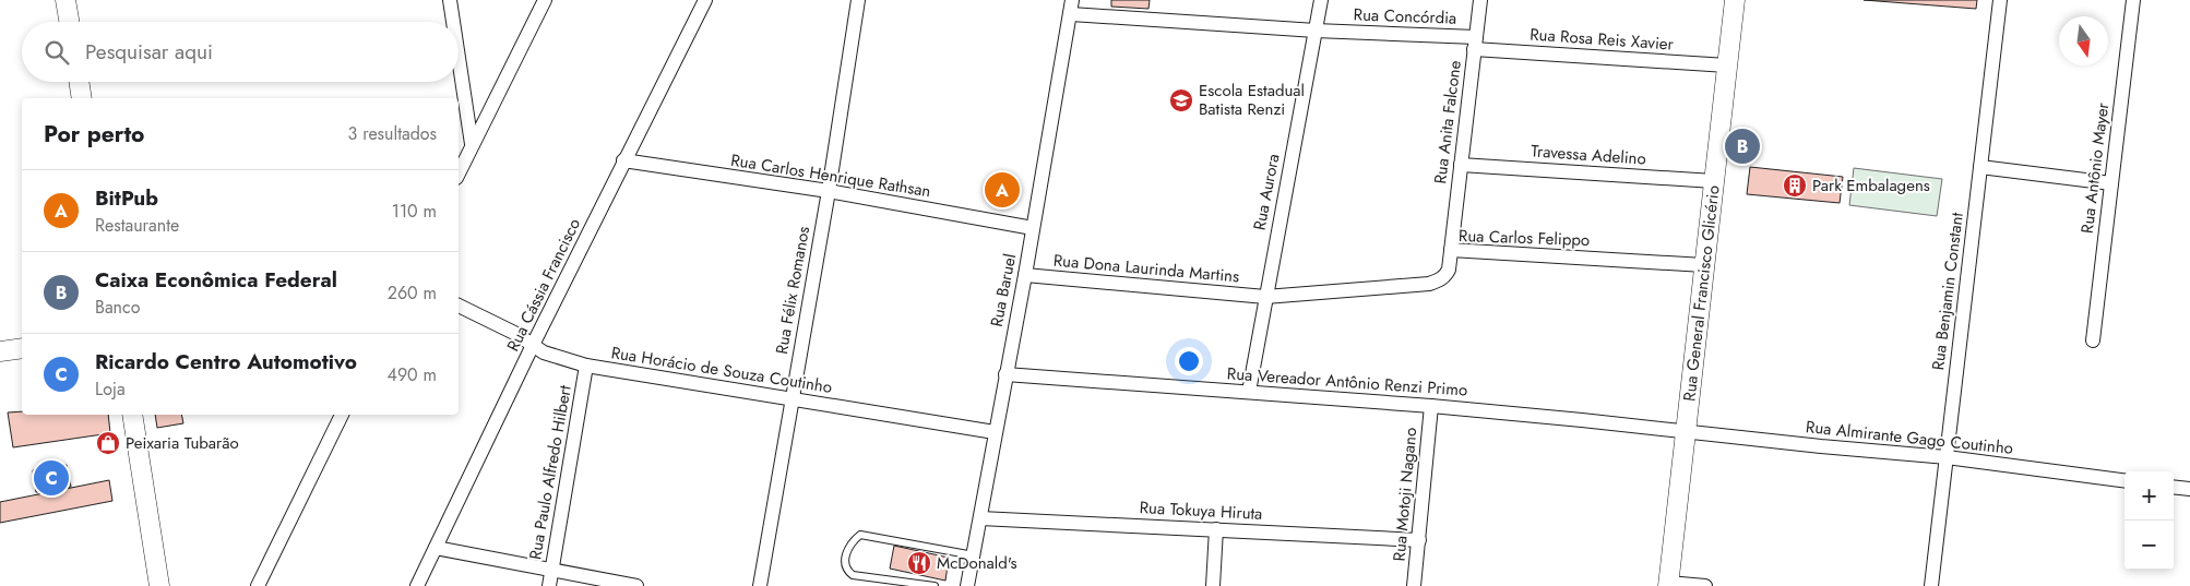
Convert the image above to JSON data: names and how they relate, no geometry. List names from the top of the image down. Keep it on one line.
{"streets":{"main road":["Rua General Francisco Glicério"],"street":["Rua Concórdia","Rua Rosa Reis Xavier","Rua Anita Falcone","Travessa Adelino","Rua Antônio Mayer","Rua Carlos Henrique Rathsan","Rua Aurora","Rua Carlos Felippo","Rua Dona Laurinda Martins","Rua Cássia Francisco","Rua Félix Romanos","Rua Baruel","Rua Benjamin Constant","Rua Horácio de Souza Coutinho","Rua Vereador Antônio Renzi Primo","Rua Almirante Gago Coutinho","Rua Paulo Alfredo Hilbert","Rua Motoji Nagano","Rua Tokuya Hiruta"]},"crossings":[["Rua Concórdia","Rua Rosa Reis Xavier"],["Rua Concórdia","Rua Anita Falcone"],["Rua Concórdia","Rua Aurora"],["Rua Concórdia","Rua Baruel"],["Rua Rosa Reis Xavier","Rua Anita Falcone"],["Rua Rosa Reis Xavier","Rua General Francisco Glicério"],["Rua Anita Falcone","Travessa Adelino"],["Rua Anita Falcone","Rua Carlos Felippo"],["Travessa Adelino","Rua General Francisco Glicério"],["Rua Carlos Henrique Rathsan","Rua Cássia Francisco"],["Rua Carlos Henrique Rathsan","Rua Félix Romanos"],["Rua Carlos Henrique Rathsan","Rua Baruel"],["Rua Aurora","Rua Carlos Felippo"],["Rua Aurora","Rua Dona Laurinda Martins"],["Rua Aurora","Rua Vereador Antônio Renzi Primo"],["Rua Carlos Felippo","Rua Dona Laurinda Martins"],["Rua Carlos Felippo","Rua General Francisco Glicério"],["Rua Dona Laurinda Martins","Rua Baruel"],["Rua Cássia Francisco","Rua Horácio de Souza Coutinho"],["Rua Félix Romanos","Rua Horácio de Souza Coutinho"],["Rua Baruel","Rua Horácio de Souza Coutinho"],["Rua Baruel","Rua Vereador Antônio Renzi Primo"],["Rua Baruel","Rua Tokuya Hiruta"],["Rua Benjamin Constant","Rua Almirante Gago Coutinho"],["Rua General Francisco Glicério","Rua Vereador Antônio Renzi Primo"],["Rua General Francisco Glicério","Rua Almirante Gago Coutinho"],["Rua Horácio de Souza Coutinho","Rua Paulo Alfredo Hilbert"],["Rua Vereador Antônio Renzi Primo","Rua Almirante Gago Coutinho"],["Rua Vereador Antônio Renzi Primo","Rua Motoji Nagano"],["Rua Motoji Nagano","Rua Tokuya Hiruta"]],"places":{"school or university":["Escola Estadual Batista Renzi"],"building":["Park Embalagens"],"shop":["Peixaria Tubarão"],"restaurant":["McDonald's"]},"north":"bottom","page":{"search":"Pesquisar aqui","heading":["Por perto","3 resultados"],"pins":["B","A","C"],"list":[{"mark":"A","name":"BitPub","note":"Restaurante","value":"110 m"},{"mark":"B","name":"Caixa Econômica Federal","note":"Banco","value":"260 m"},{"mark":"C","name":"Ricardo Centro Automotivo","note":"Loja","value":"490 m"}],"map_buttons":["+","−"]}}
